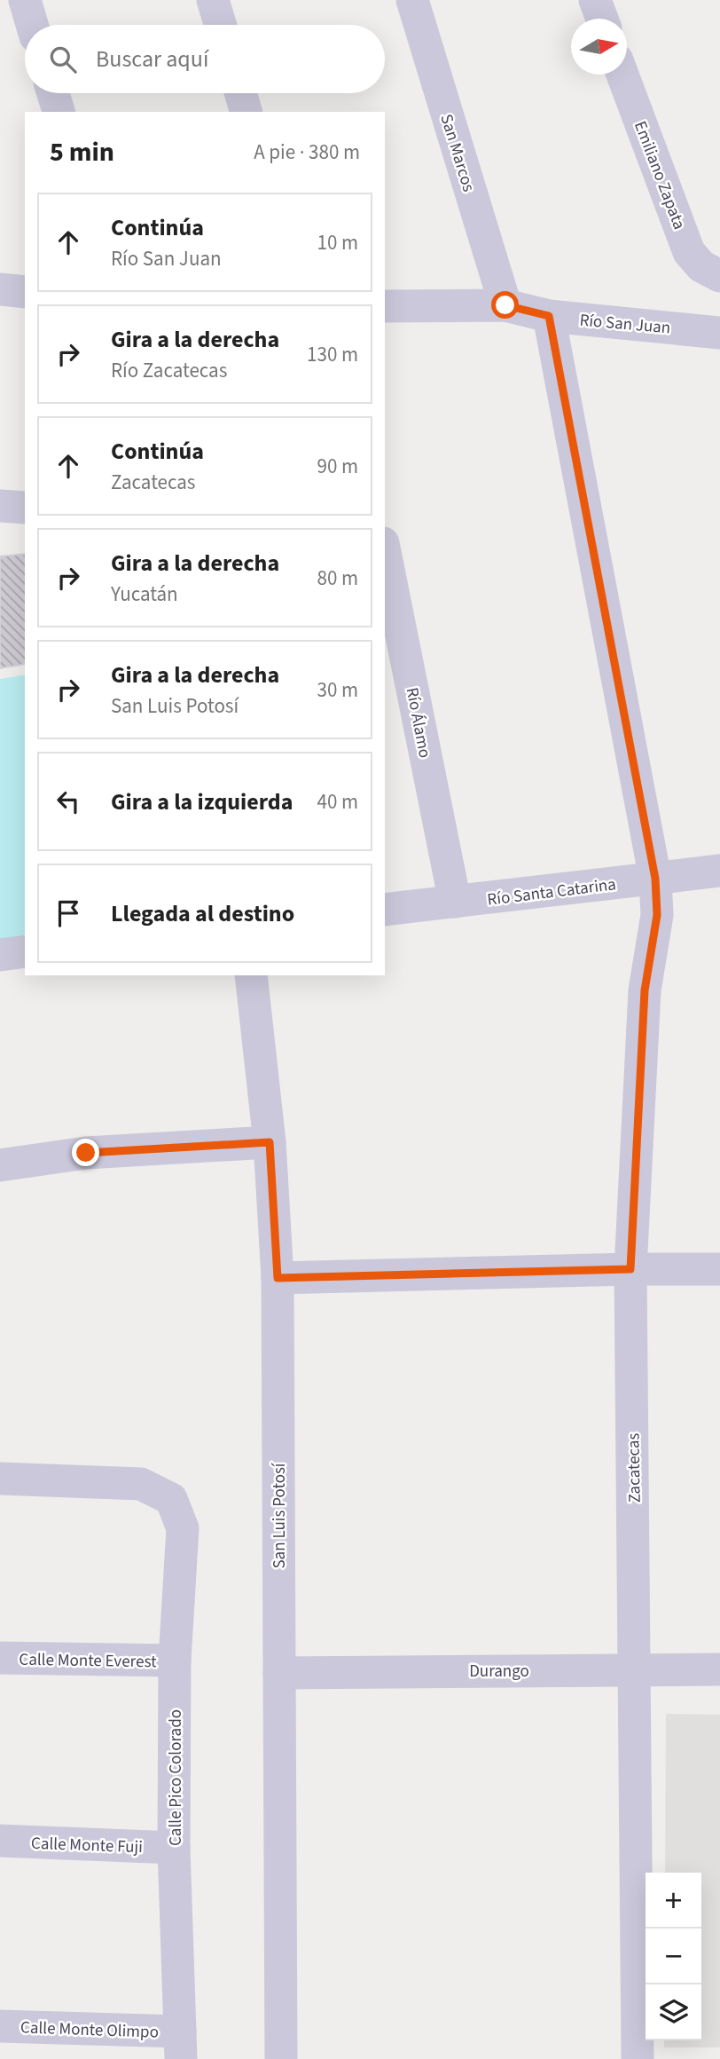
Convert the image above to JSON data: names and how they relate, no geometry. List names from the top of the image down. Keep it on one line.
{"streets":{"street":["San Marcos","Emiliano Zapata","Río San Juan","Río Álamo","Río Santa Catarina","Zacatecas","San Luis Potosí","Calle Monte Everest","Durango","Calle Pico Colorado","Calle Monte Fuji","Calle Monte Olimpo"]},"crossings":[["San Marcos","Río San Juan"],["Río San Juan","Zacatecas"],["Río Álamo","Río Santa Catarina"],["Río Santa Catarina","Zacatecas"],["Zacatecas","Durango"],["San Luis Potosí","Durango"],["Calle Monte Everest","Calle Pico Colorado"],["Calle Pico Colorado","Calle Monte Fuji"],["Calle Pico Colorado","Calle Monte Olimpo"]],"north":"right","page":{"search":"Buscar aquí","heading":["5 min","A pie · 380 m"],"list":[["Continúa","Río San Juan","10 m"],["Gira a la derecha","Río Zacatecas","130 m"],["Continúa","Zacatecas","90 m"],["Gira a la derecha","Yucatán","80 m"],["Gira a la derecha","San Luis Potosí","30 m"],["Gira a la izquierda","40 m"],"Llegada al destino"],"map_buttons":["+","−"]}}
